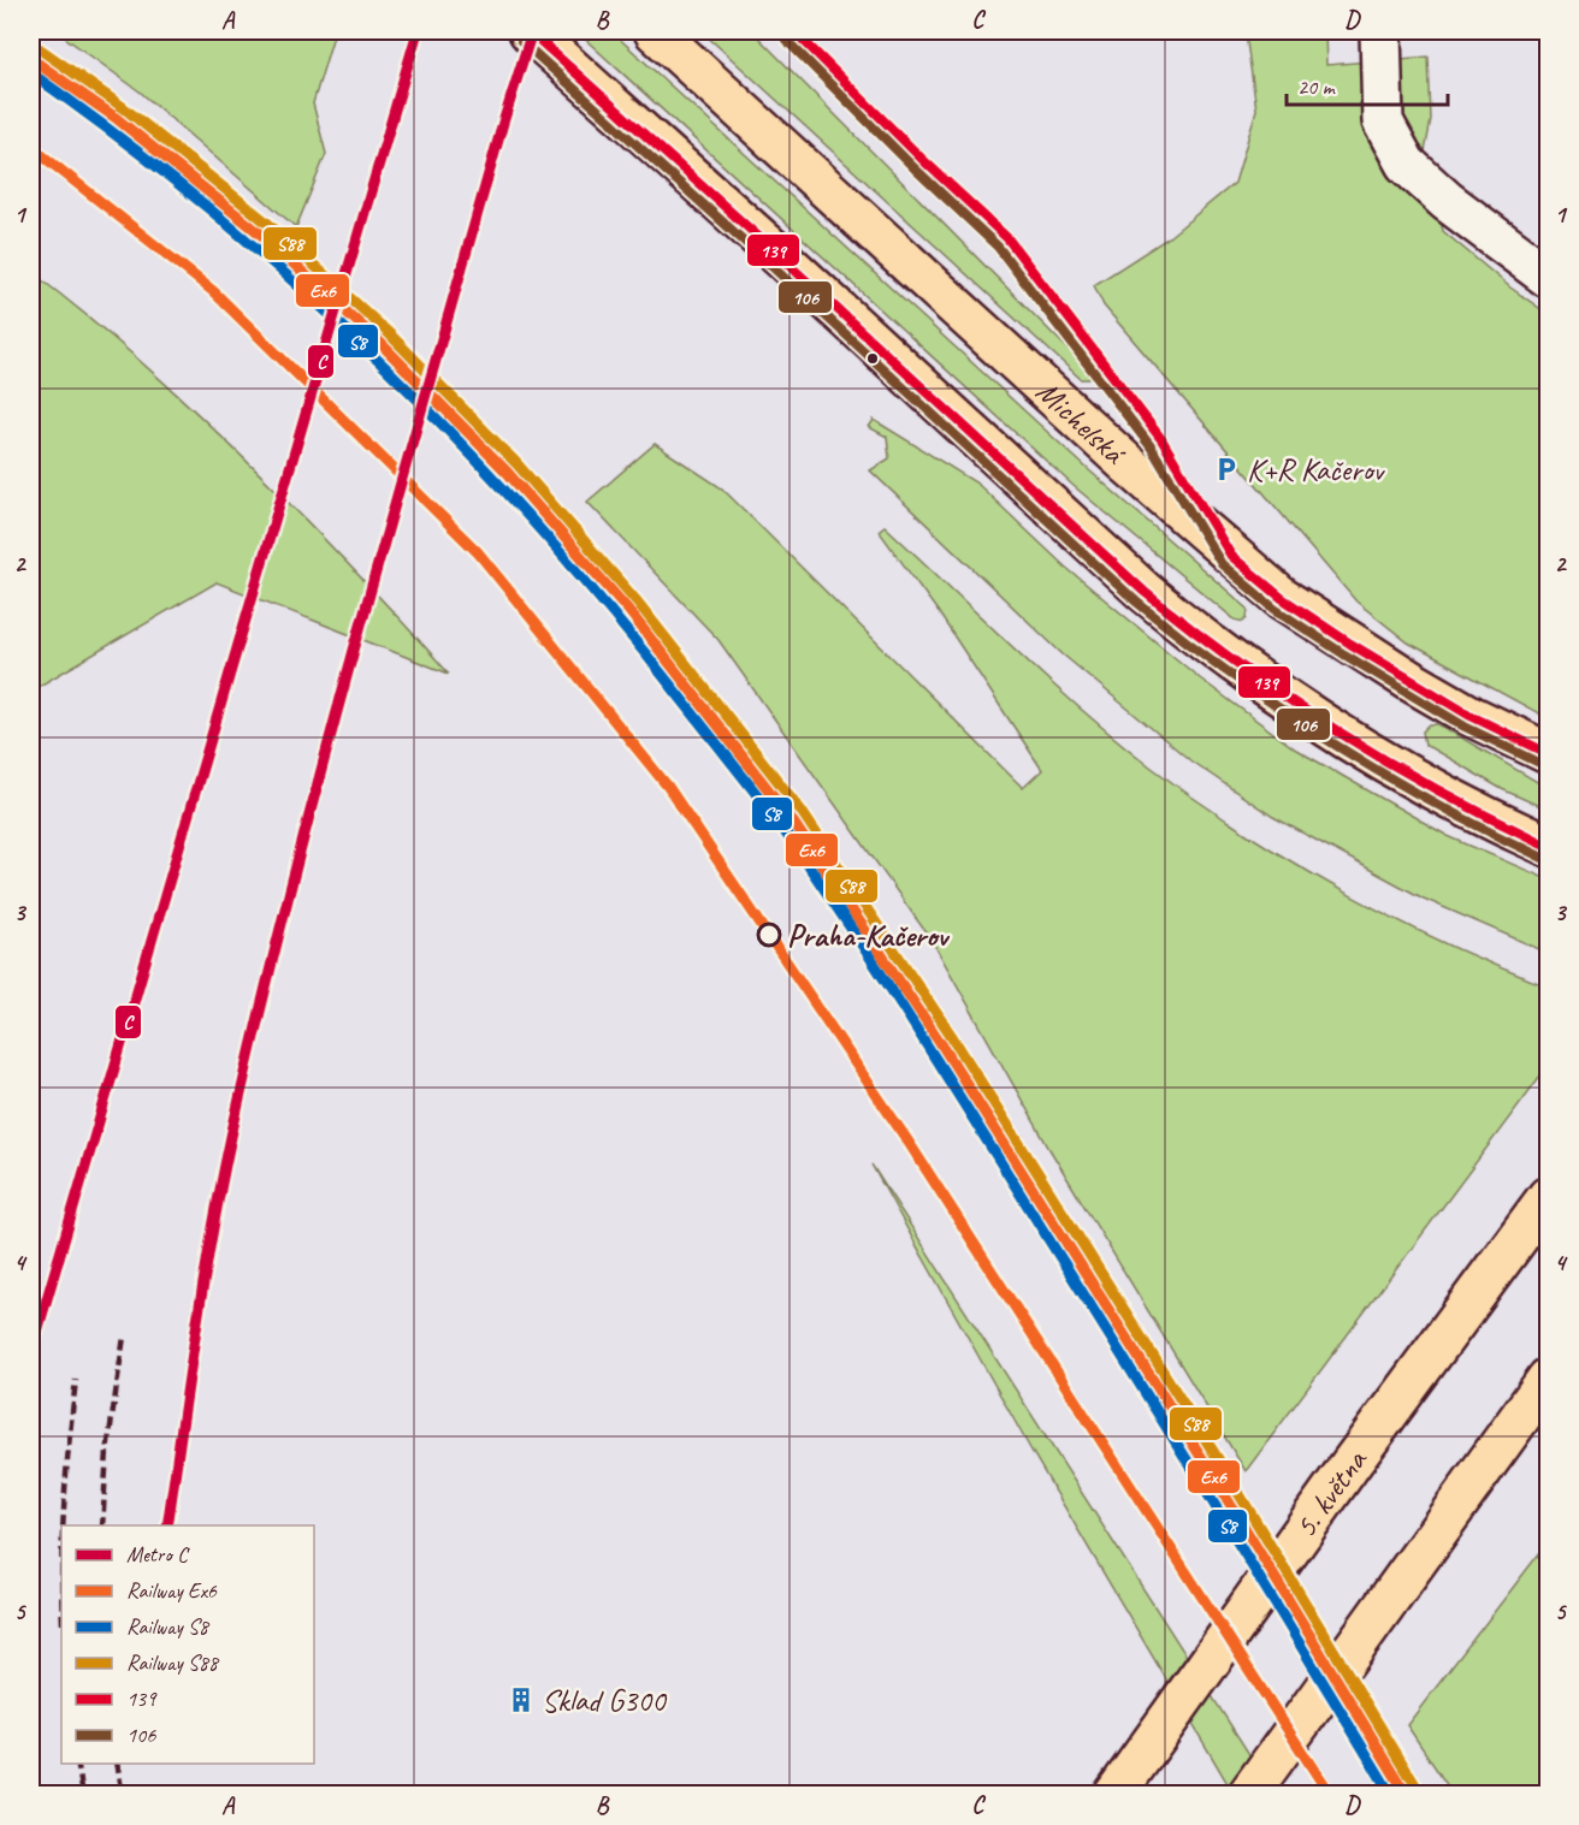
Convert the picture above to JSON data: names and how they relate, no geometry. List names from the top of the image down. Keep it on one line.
{"streets":{"main road":["Michelská","5. května"]},"places":{"parking":["K+R Kačerov"],"other":["Praha-Kačerov"],"building":["Sklad G300"]},"lines":["metro line C","transit line 139","transit line 106","rail line S88","rail line Ex6","rail line S8"],"legend":["Metro C","Railway Ex6","Railway S8","Railway S88","139","106"],"scale_bar":"20 m","grid":{"columns":["A","B","C","D"],"rows":["1","2","3","4","5"]}}
